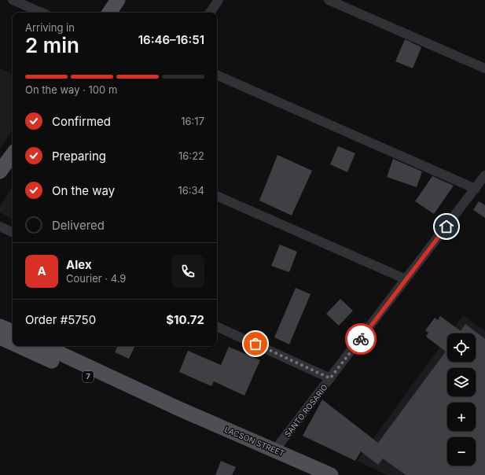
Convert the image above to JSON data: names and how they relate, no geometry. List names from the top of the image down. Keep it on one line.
{"streets":{"main road":["7","LACSON STREET"],"street":["SANTO ROSARIO"]},"crossings":[["SANTO ROSARIO","LACSON STREET"]],"page":{"heading":["2 min","Arriving in","16:46–16:51"],"panel":["Alex","Courier · 4.9","Order #5750","$10.72"],"bar":"On the way · 100 m","list":[["Confirmed","16:17"],["Preparing","16:22"],["On the way","16:34"],"Delivered"],"round":"A","map_buttons":["+","−"]}}
